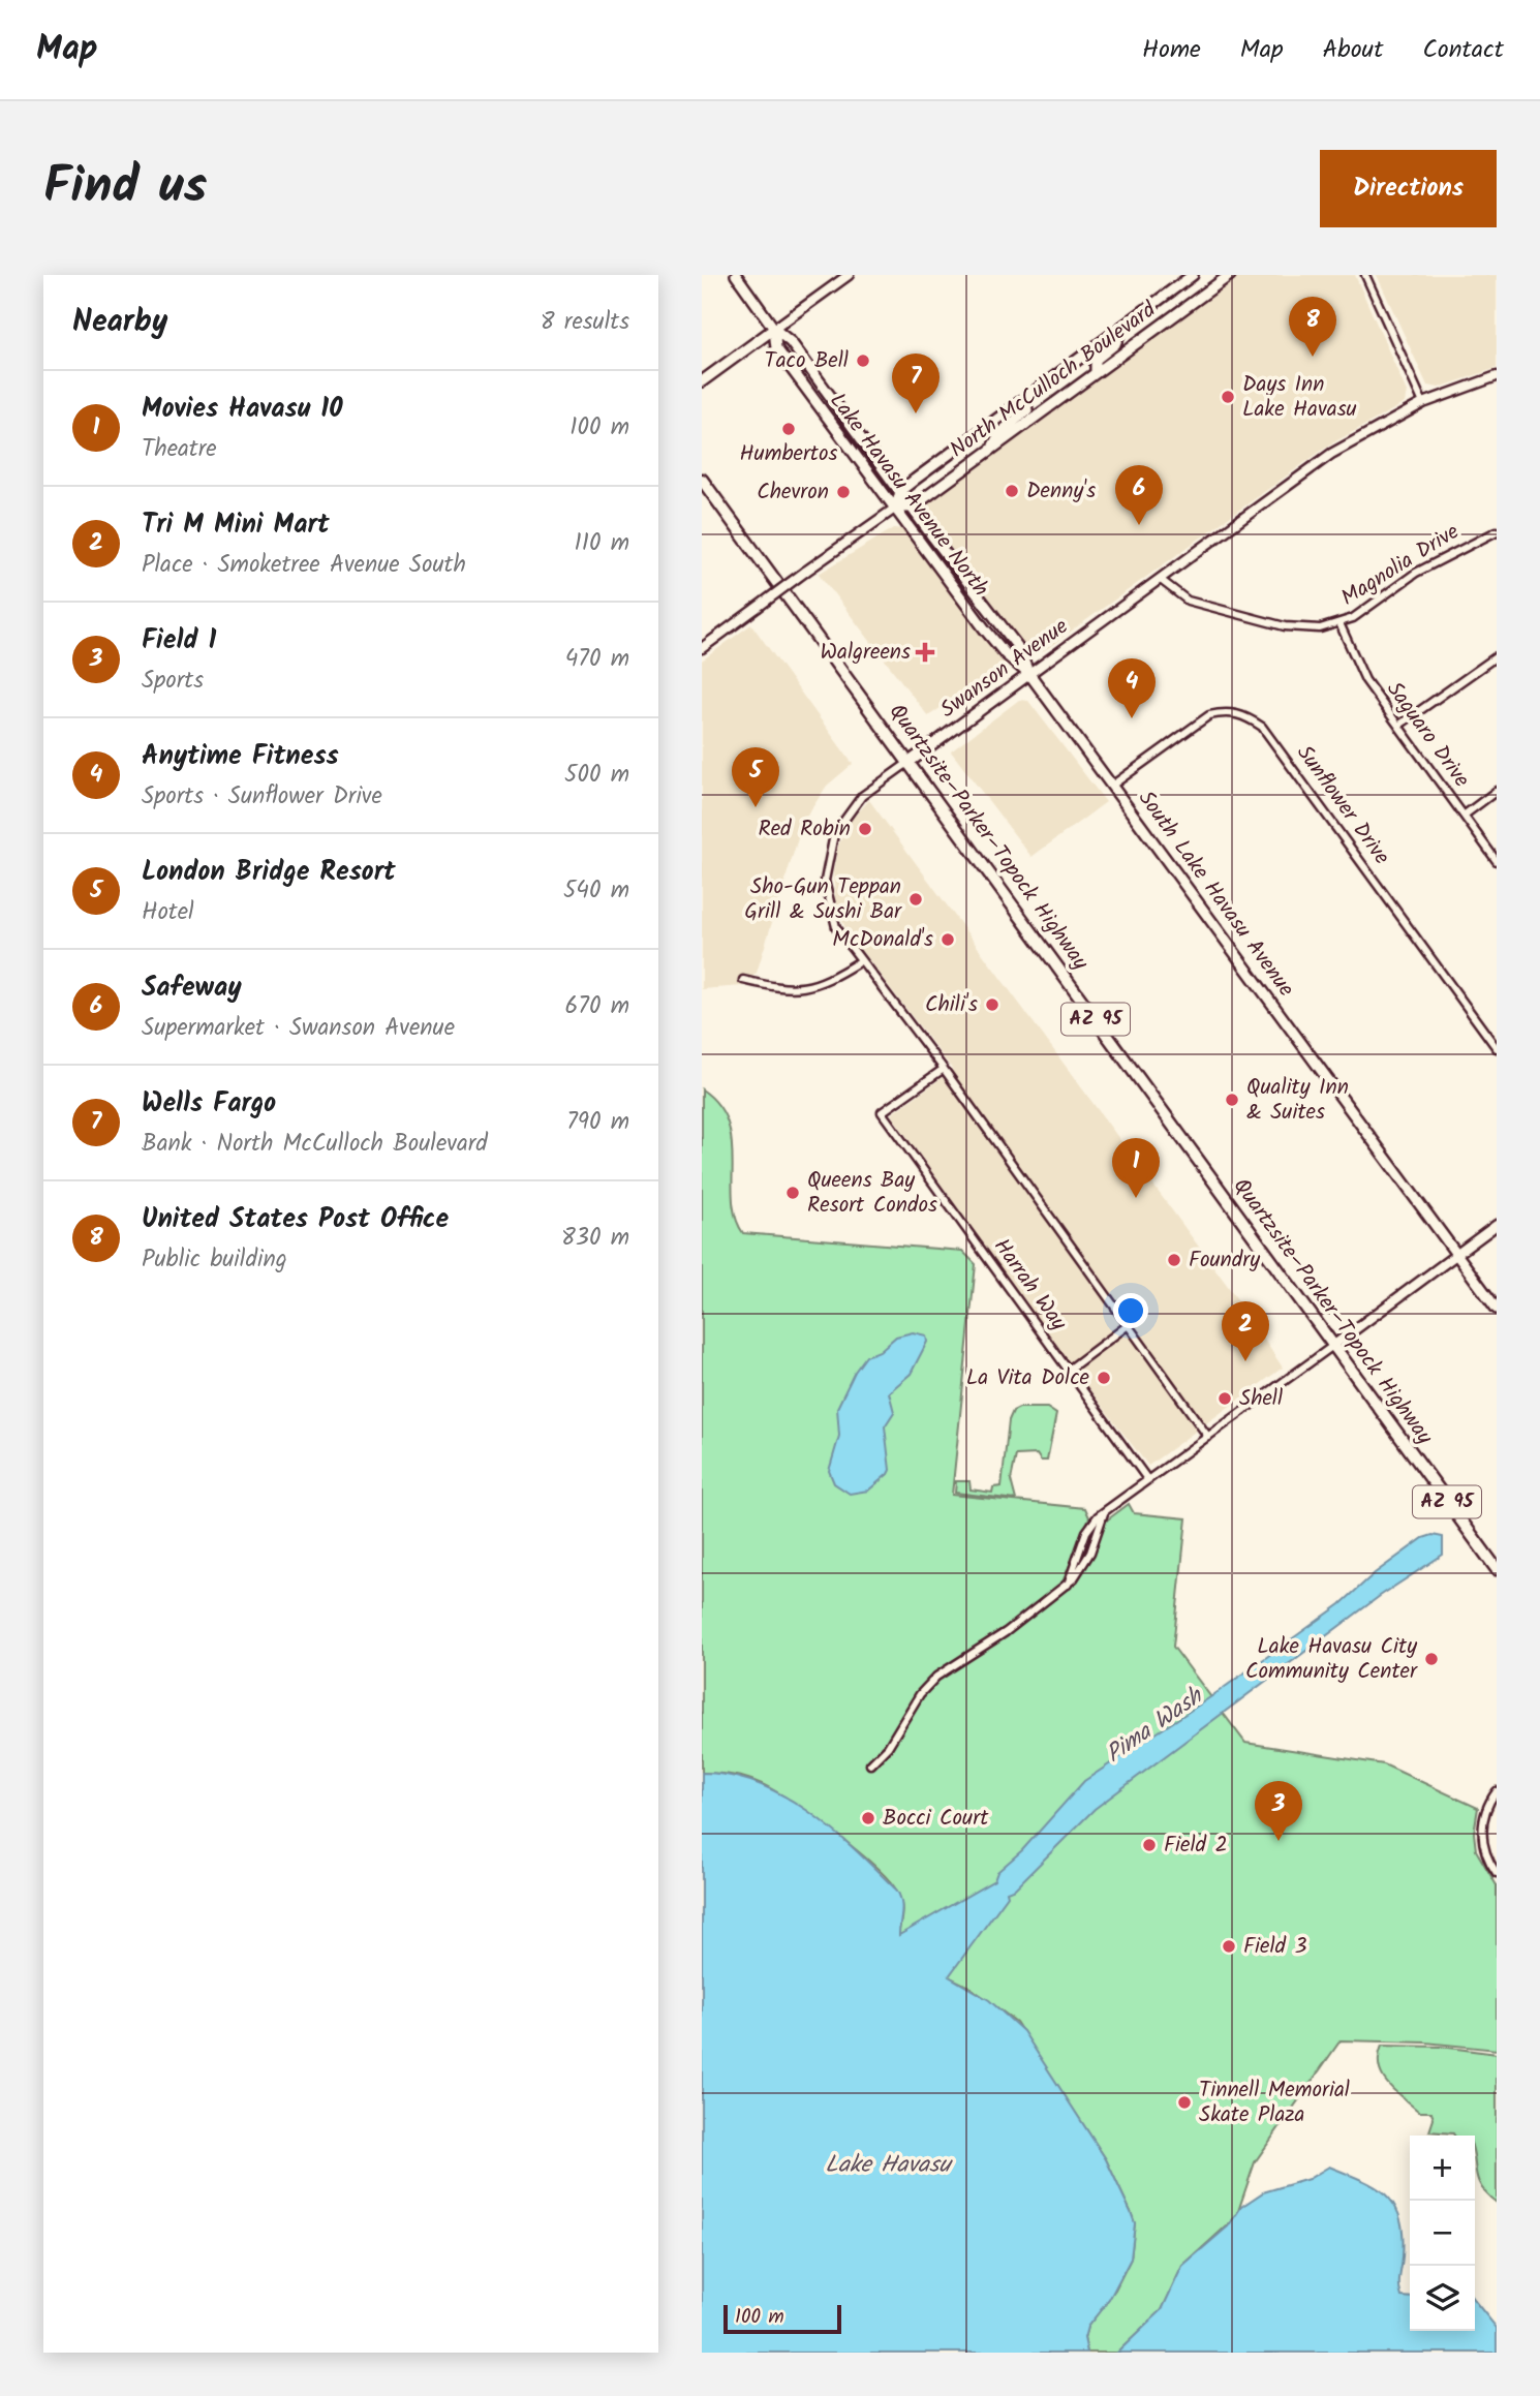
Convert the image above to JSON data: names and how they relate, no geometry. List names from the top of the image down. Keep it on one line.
{"streets":{"highway":["Quartzsite–Parker–Topock Highway","AZ 95"],"main road":["North McCulloch Boulevard","Lake Havasu Avenue North","Swanson Avenue","South Lake Havasu Avenue"],"street":["Magnolia Drive","Saguaro Drive","Sunflower Drive","Harrah Way"]},"crossings":[["North McCulloch Boulevard","Lake Havasu Avenue North"],["North McCulloch Boulevard","South Lake Havasu Avenue"],["Lake Havasu Avenue North","Swanson Avenue"],["Lake Havasu Avenue North","South Lake Havasu Avenue"],["Magnolia Drive","Swanson Avenue"],["Magnolia Drive","Saguaro Drive"],["Swanson Avenue","Quartzsite–Parker–Topock Highway"],["Swanson Avenue","South Lake Havasu Avenue"],["Swanson Avenue","Harrah Way"],["Sunflower Drive","South Lake Havasu Avenue"]],"water":["Pima Wash","Lake Havasu"],"places":{"other":["Taco Bell","Days Inn Lake Havasu","Humbertos","Denny's","Chevron","Red Robin","Sho-Gun Teppan Grill & Sushi Bar","McDonald's","Chili's","Quality Inn & Suites","Queens Bay Resort Condos","Foundry","La Vita Dolce","Shell","Lake Havasu City Community Center","Bocci Court","Field 2","Field 3","Tinnell Memorial Skate Plaza"],"health":["Walgreens"]},"scale_bar":"100 m","page":{"header":"Map","nav":["Home","Map","About","Contact"],"title":"Find us","buttons":"Directions","heading":["Nearby","8 results"],"pins":["8","7","6","4","5","1","2","3"],"list":[{"mark":"1","name":"Movies Havasu 10","note":"Theatre","value":"100 m"},{"mark":"2","name":"Tri M Mini Mart","note":"Place · Smoketree Avenue South","value":"110 m"},{"mark":"3","name":"Field 1","note":"Sports","value":"470 m"},{"mark":"4","name":"Anytime Fitness","note":"Sports · Sunflower Drive","value":"500 m"},{"mark":"5","name":"London Bridge Resort","note":"Hotel","value":"540 m"},{"mark":"6","name":"Safeway","note":"Supermarket · Swanson Avenue","value":"670 m"},{"mark":"7","name":"Wells Fargo","note":"Bank · North McCulloch Boulevard","value":"790 m"},{"mark":"8","name":"United States Post Office","note":"Public building","value":"830 m"}],"map_buttons":["+","−"],"scale":"100 m"}}
